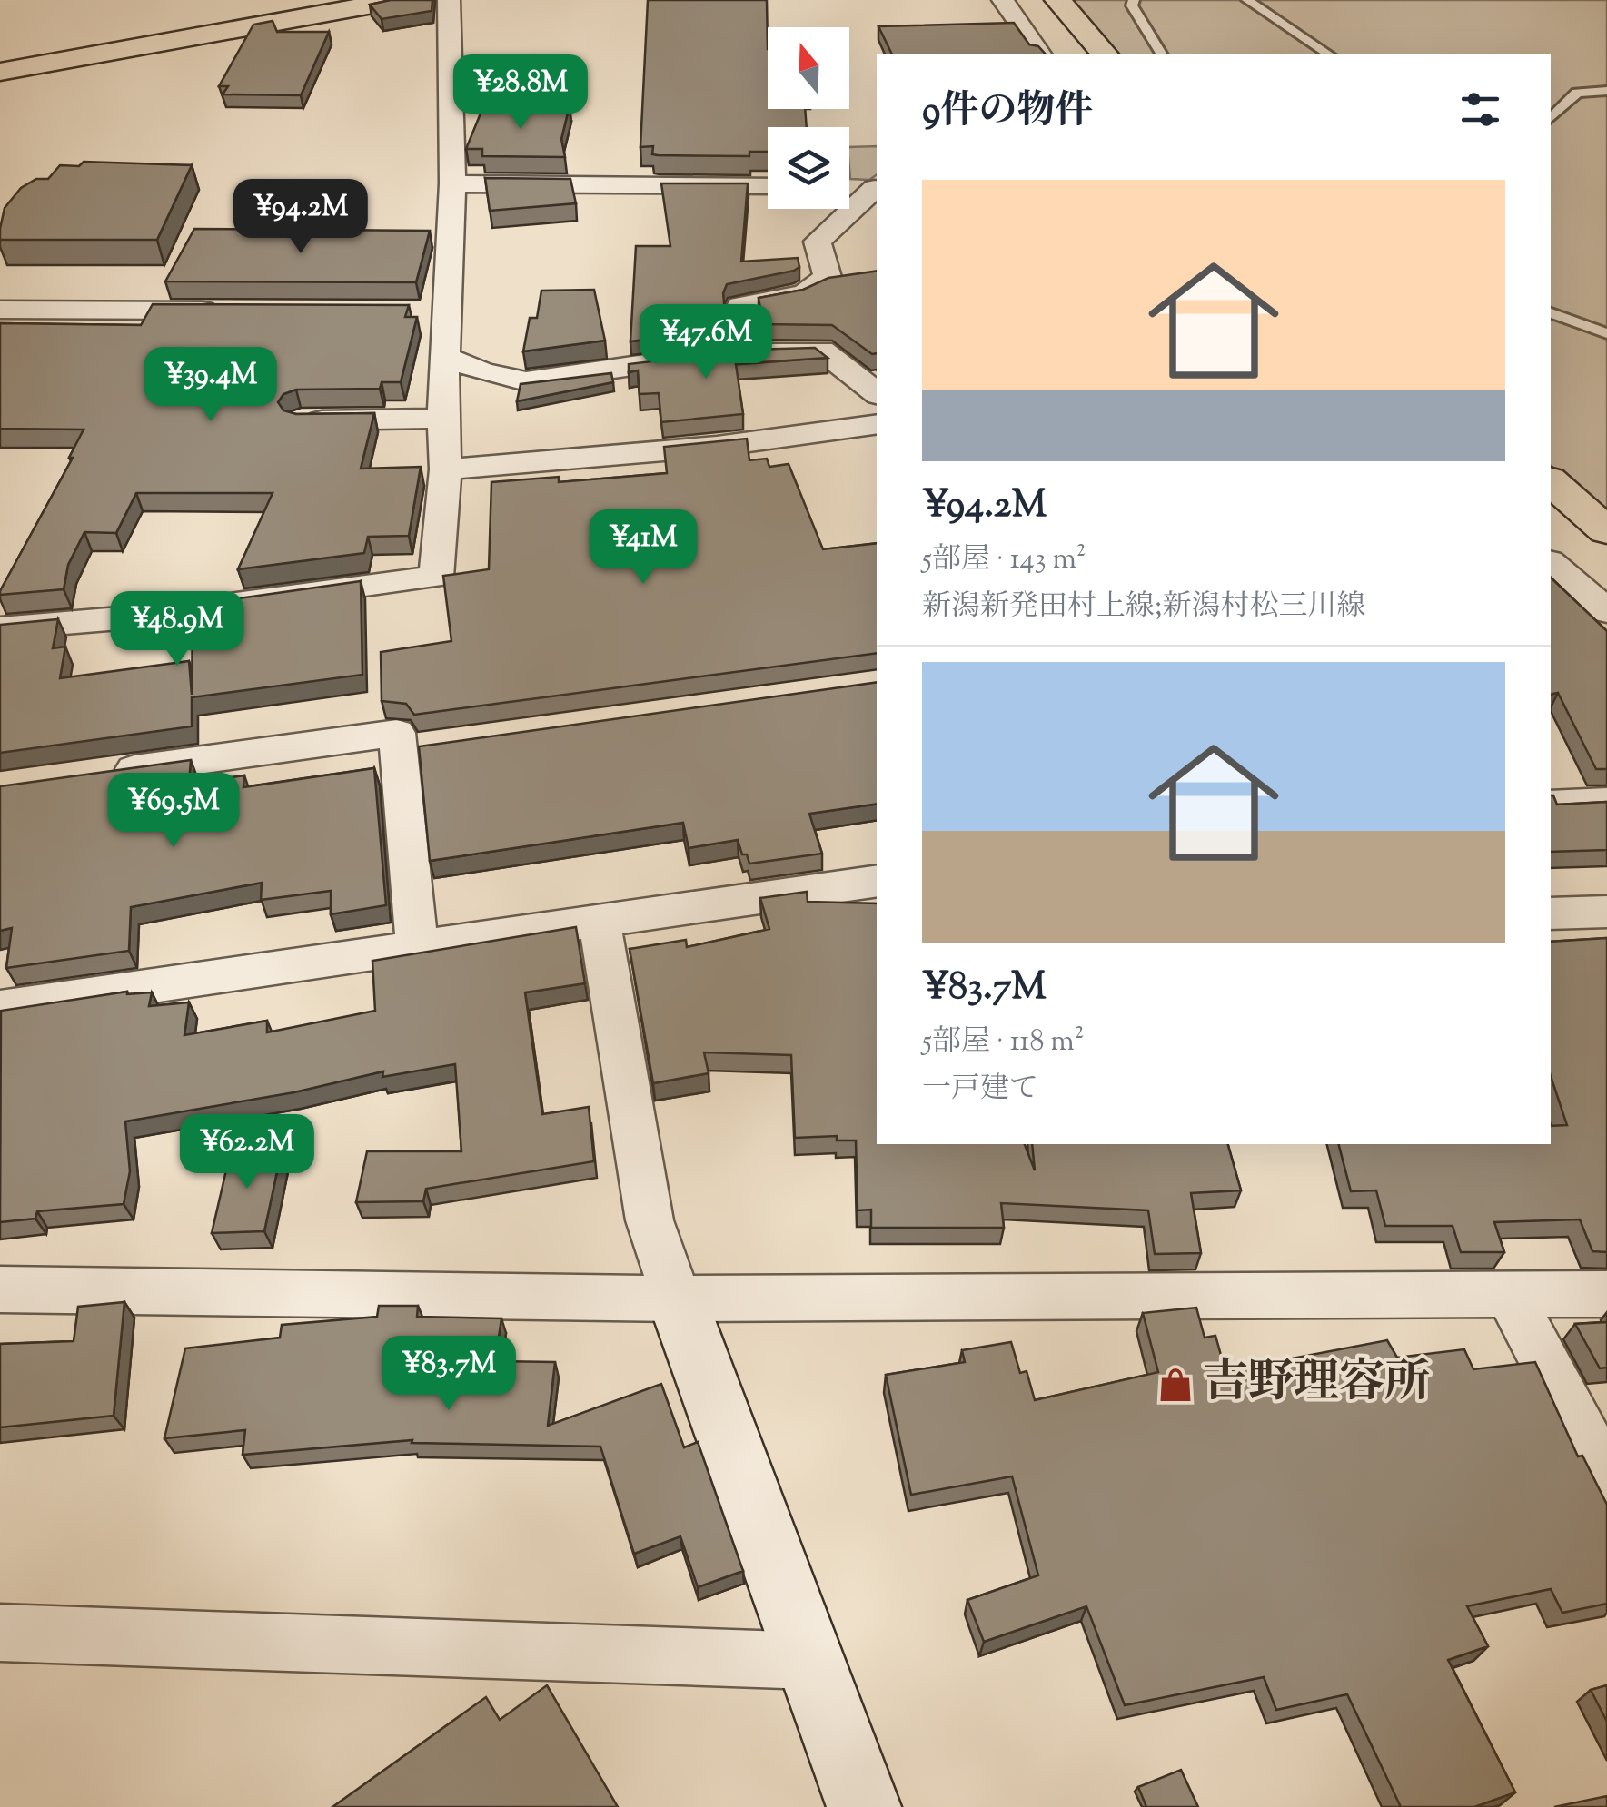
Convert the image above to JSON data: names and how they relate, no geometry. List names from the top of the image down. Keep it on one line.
{"places":{"shop":["吉野理容所"]},"north":"top","page":{"price":["¥28.8M","¥94.2M","¥47.6M","¥39.4M","¥41M","¥48.9M","¥69.5M","¥62.2M","¥83.7M"],"heading":"9件の物件","list":[{"name":"¥94.2M","note":"5部屋 · 143 m² · 新潟新発田村上線;新潟村松三川線"},{"name":"¥83.7M","note":"5部屋 · 118 m² · 一戸建て"}]}}
